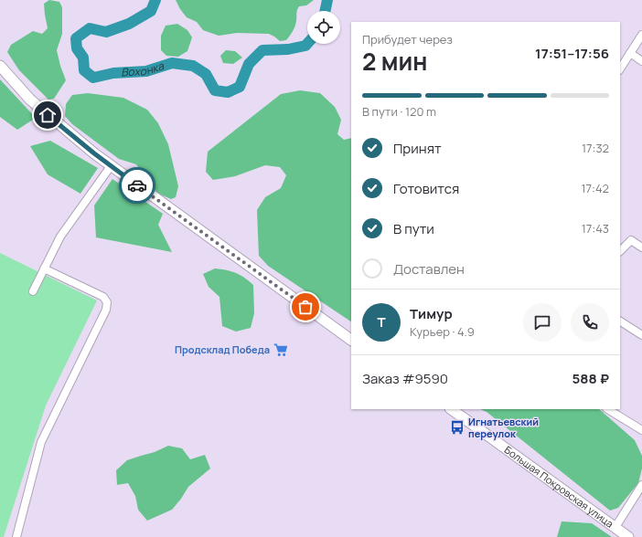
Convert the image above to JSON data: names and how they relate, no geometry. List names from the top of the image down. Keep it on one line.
{"streets":{"main road":["Большая Покровская улица"]},"water":["Вохонка"],"places":{"supermarket":["Продсклад Победа"],"bus stop":["Игнатьевский переулок"]},"page":{"heading":["2 мин","Прибудет через","17:51–17:56"],"panel":["Тимур","Курьер · 4.9","Заказ #9590","588 ₽"],"bar":"В пути · 120 m","list":[["Принят","17:32"],["Готовится","17:42"],["В пути","17:43"],"Доставлен"],"round":"Т"}}
